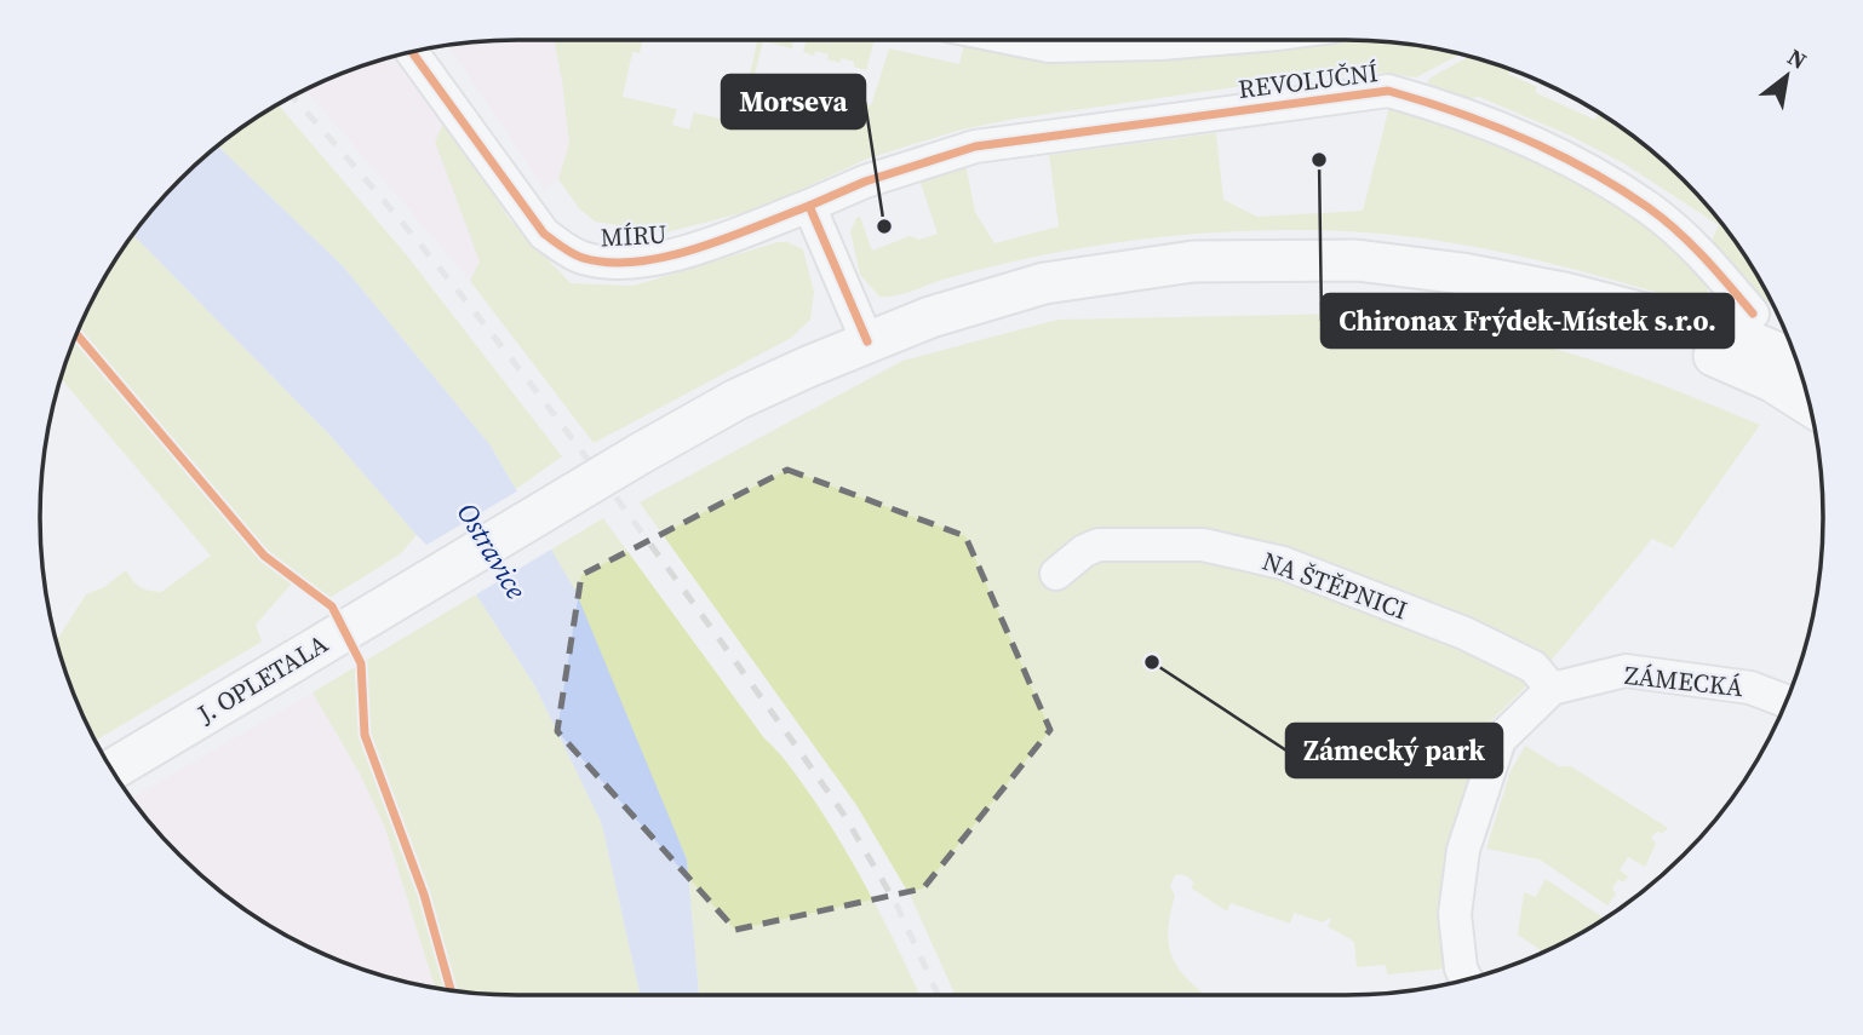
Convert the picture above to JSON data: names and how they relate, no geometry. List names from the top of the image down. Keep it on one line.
{"streets":{"main road":["J. OPLETALA"],"street":["REVOLUČNÍ","MÍRU","NA ŠTĚPNICI","ZÁMECKÁ"]},"crossings":[["REVOLUČNÍ","MÍRU"],["NA ŠTĚPNICI","ZÁMECKÁ"]],"water":["Ostravice"],"places":["Chironax Frýdek-Místek s.r.o.","Morseva","Zámecký park"],"north":"top right"}
